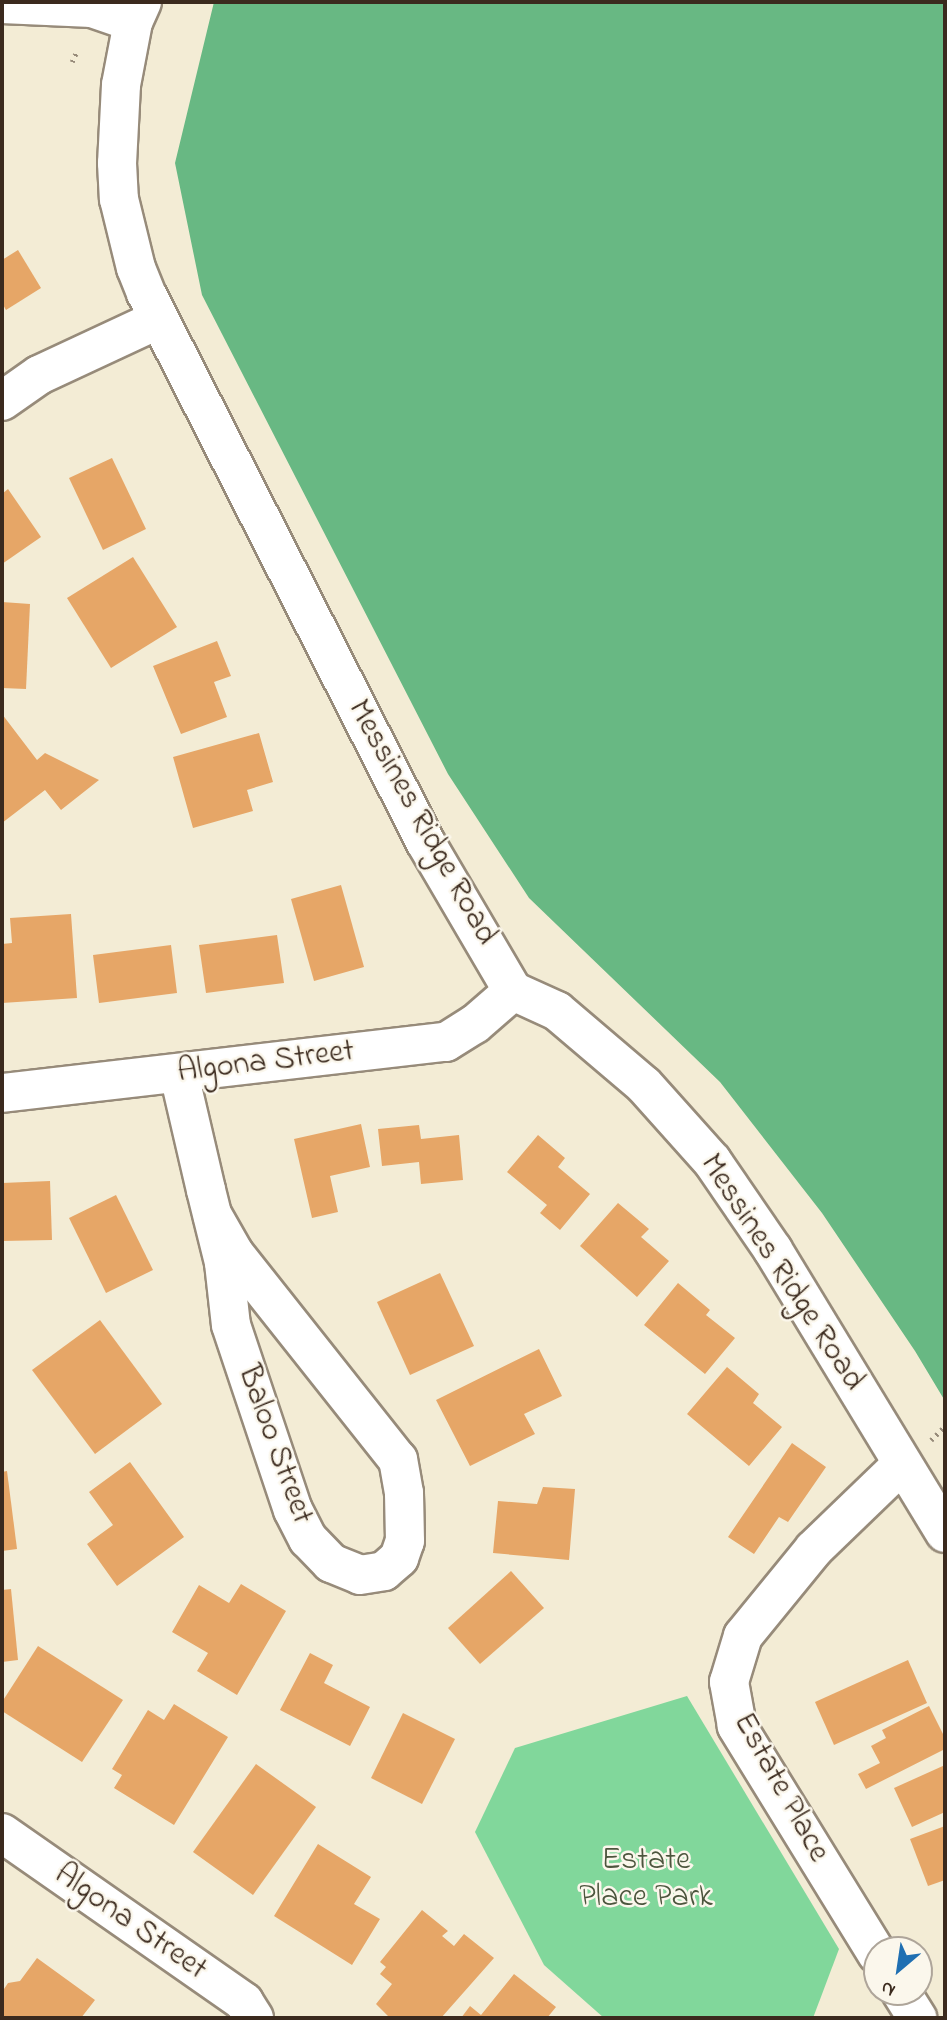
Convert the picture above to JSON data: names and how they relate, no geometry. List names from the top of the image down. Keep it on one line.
{"streets":{"street":["Messines Ridge Road","Algona Street","Baloo Street","Estate Place"]},"crossings":[["Messines Ridge Road","Algona Street"],["Messines Ridge Road","Estate Place"],["Algona Street","Baloo Street"]],"parks":["Estate Place Park"],"north":"bottom left"}
